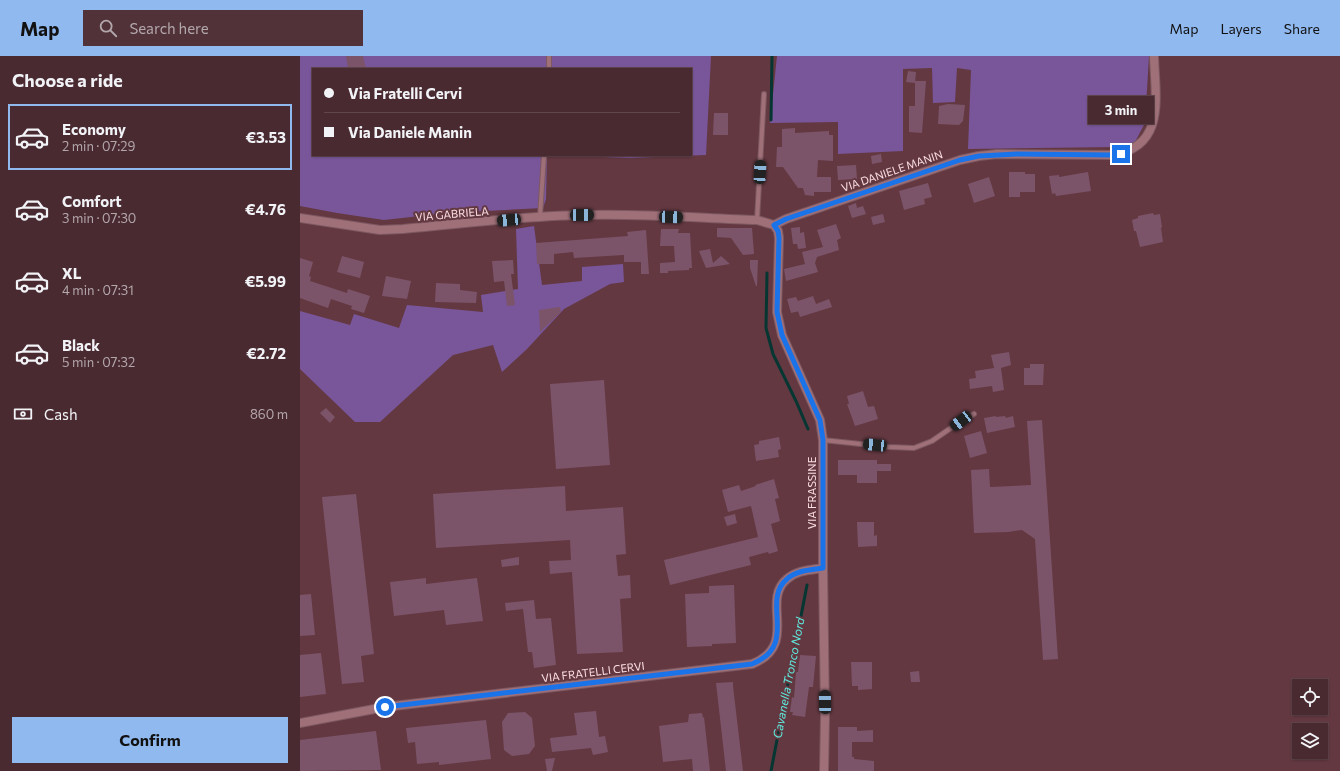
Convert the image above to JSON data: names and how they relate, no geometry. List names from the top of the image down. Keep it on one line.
{"streets":{"street":["VIA DANIELE MANIN","VIA GABRIELA","VIA FRASSINE","VIA FRATELLI CERVI"]},"crossings":[["VIA DANIELE MANIN","VIA GABRIELA"],["VIA DANIELE MANIN","VIA FRASSINE"],["VIA GABRIELA","VIA FRASSINE"],["VIA FRASSINE","VIA FRATELLI CERVI"]],"water":["Cavanella Tronco Nord"],"page":{"header":"Map","search":"Search here","nav":["Map","Layers","Share"],"heading":"Choose a ride","banner":["Via Fratelli Cervi","Via Daniele Manin"],"bubble":"3 min","list":[{"name":"Economy","note":"2 min · 07:29","value":"€3.53"},{"name":"Comfort","note":"3 min · 07:30","value":"€4.76"},{"name":"XL","note":"4 min · 07:31","value":"€5.99"},{"name":"Black","note":"5 min · 07:32","value":"€2.72"}],"pay":["Cash","860 m"],"buttons":"Confirm"}}
